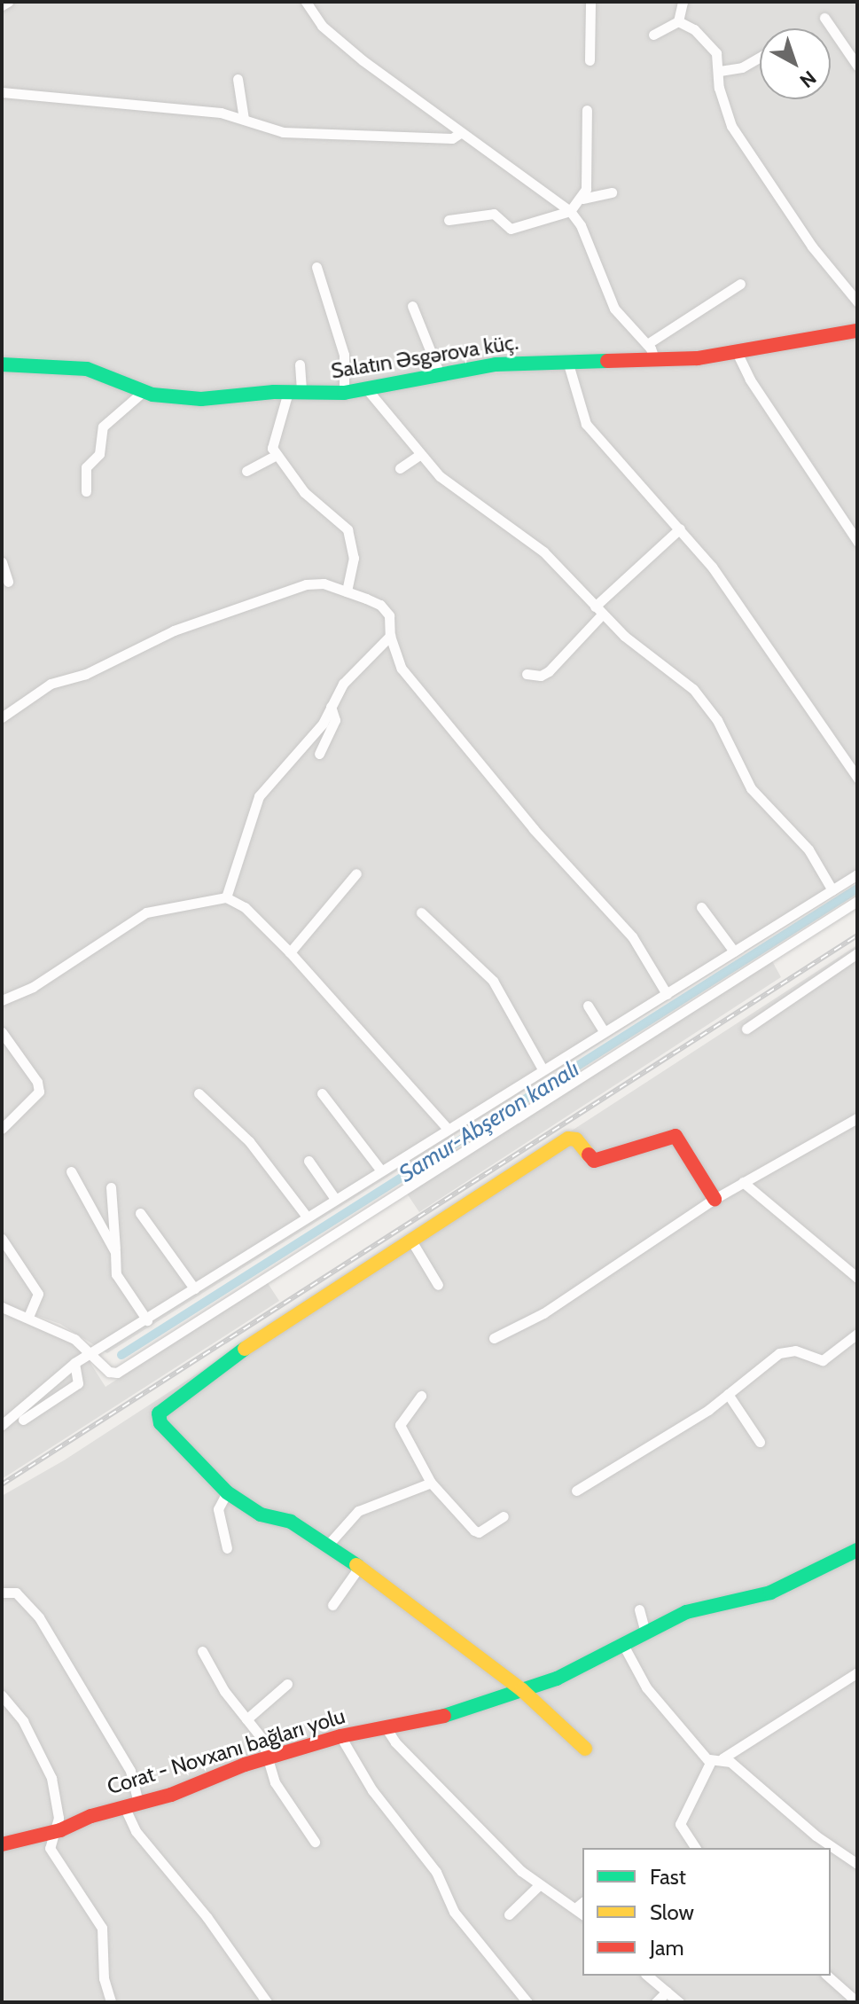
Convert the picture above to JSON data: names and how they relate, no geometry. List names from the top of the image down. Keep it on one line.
{"streets":{"street":["Salatın Əsgərova küç.","Corat - Novxanı bağları yolu"]},"water":["Samur-Abşeron kanalı"],"legend":["Fast","Slow","Jam"],"north":"bottom right"}
